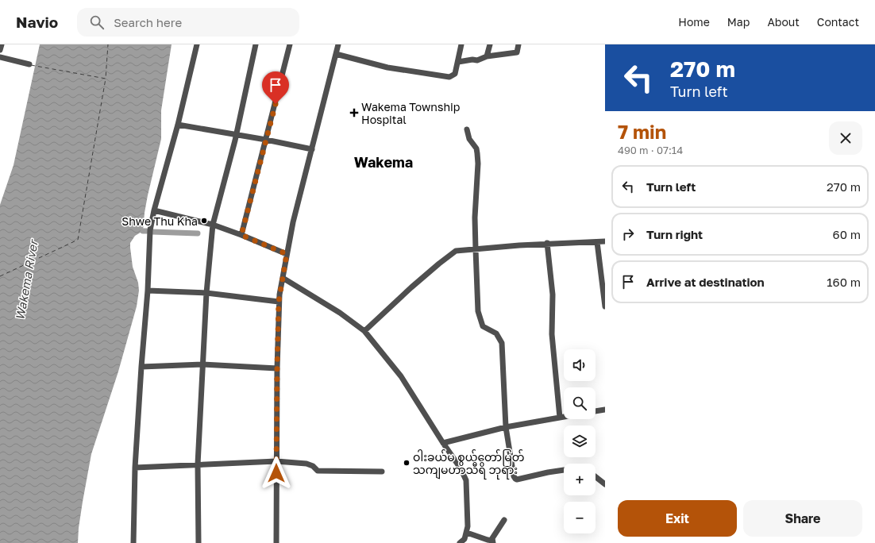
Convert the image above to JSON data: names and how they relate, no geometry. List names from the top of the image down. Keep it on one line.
{"districts":["Wakema"],"water":["Wakema River"],"places":{"health":["Wakema Township Hospital"],"other":["Shwe Thu Kha","ဝါးခယ်မ စွယ်တော်မြတ် သကျမဟာသီရိ ဘုရား"]},"page":{"header":"Navio","search":"Search here","nav":["Home","Map","About","Contact"],"turn":["270 m","Turn left"],"heading":["7 min","490 m · 07:14"],"list":[{"name":"Turn left","value":"270 m"},{"name":"Turn right","value":"60 m"},{"name":"Arrive at destination","value":"160 m"}],"map_buttons":["+","−"],"buttons":["Exit","Share"]}}
